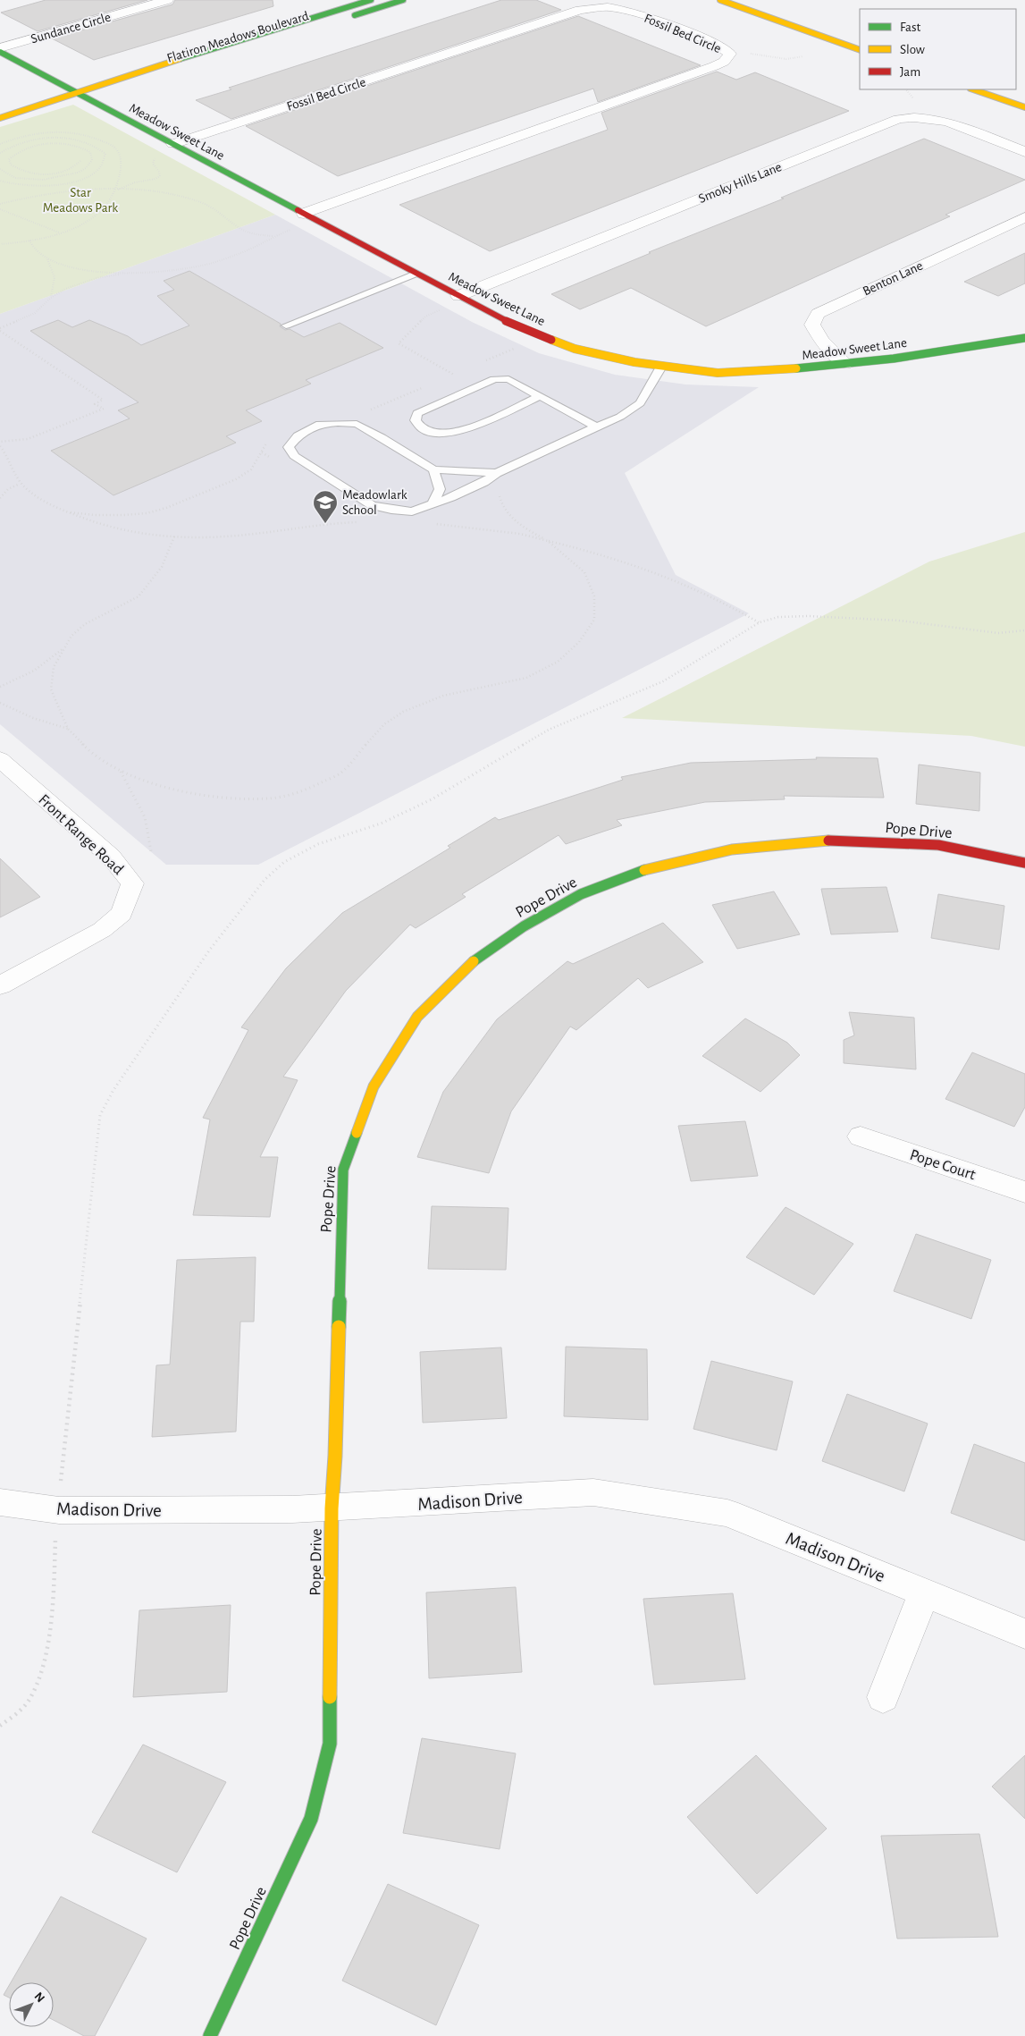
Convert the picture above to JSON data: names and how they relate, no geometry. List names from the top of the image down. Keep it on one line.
{"streets":{"street":["Sundance Circle","Fossil Bed Circle","Flatiron Meadows Boulevard","Meadow Sweet Lane","Smoky Hills Lane","Benton Lane","Pope Drive","Front Range Road","Pope Court","Madison Drive"]},"crossings":[["Fossil Bed Circle","Meadow Sweet Lane"],["Flatiron Meadows Boulevard","Meadow Sweet Lane"],["Meadow Sweet Lane","Smoky Hills Lane"],["Meadow Sweet Lane","Benton Lane"],["Pope Drive","Madison Drive"]],"parks":["Star Meadows Park"],"places":{"school or university":["Meadowlark School"]},"legend":["Fast","Slow","Jam"],"north":"top right"}
